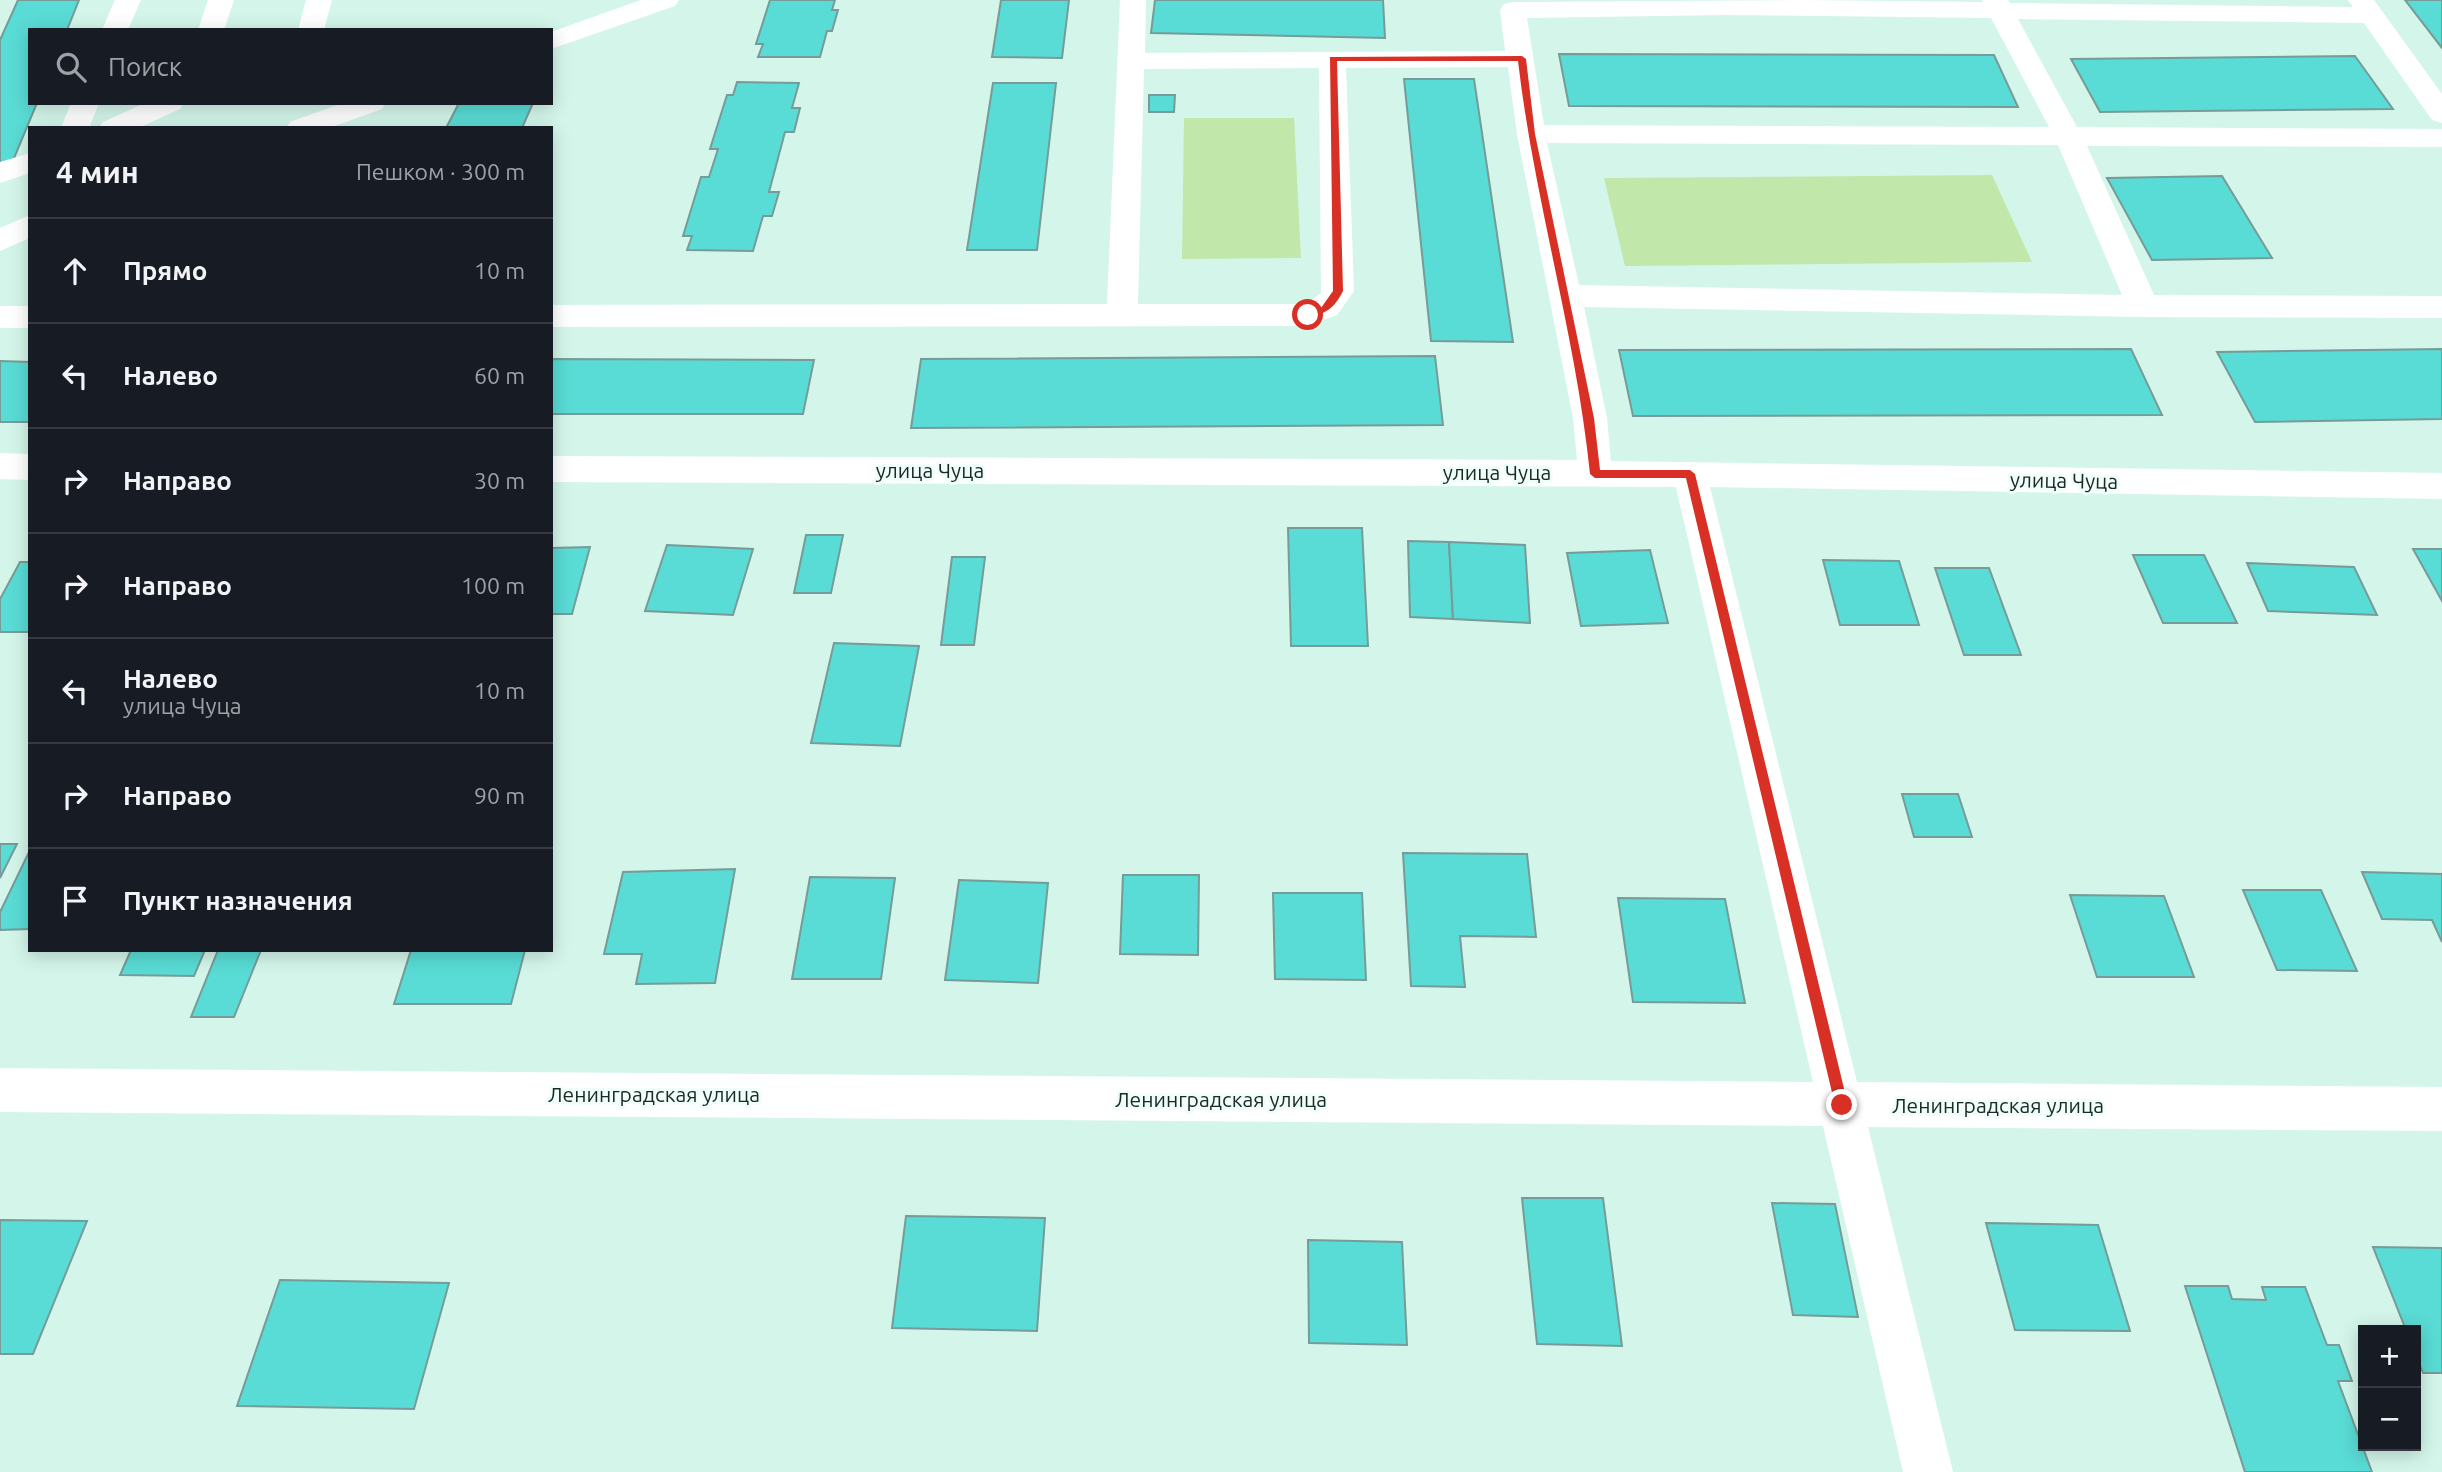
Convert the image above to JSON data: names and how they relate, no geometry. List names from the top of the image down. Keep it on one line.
{"streets":{"street":["улица Чуца","Ленинградская улица"]},"page":{"search":"Поиск","heading":["4 мин","Пешком · 300 m"],"list":[["Прямо","10 m"],["Налево","60 m"],["Направо","30 m"],["Направо","100 m"],["Налево","улица Чуца","10 m"],["Направо","90 m"],"Пункт назначения"],"map_buttons":["+","−"]}}
